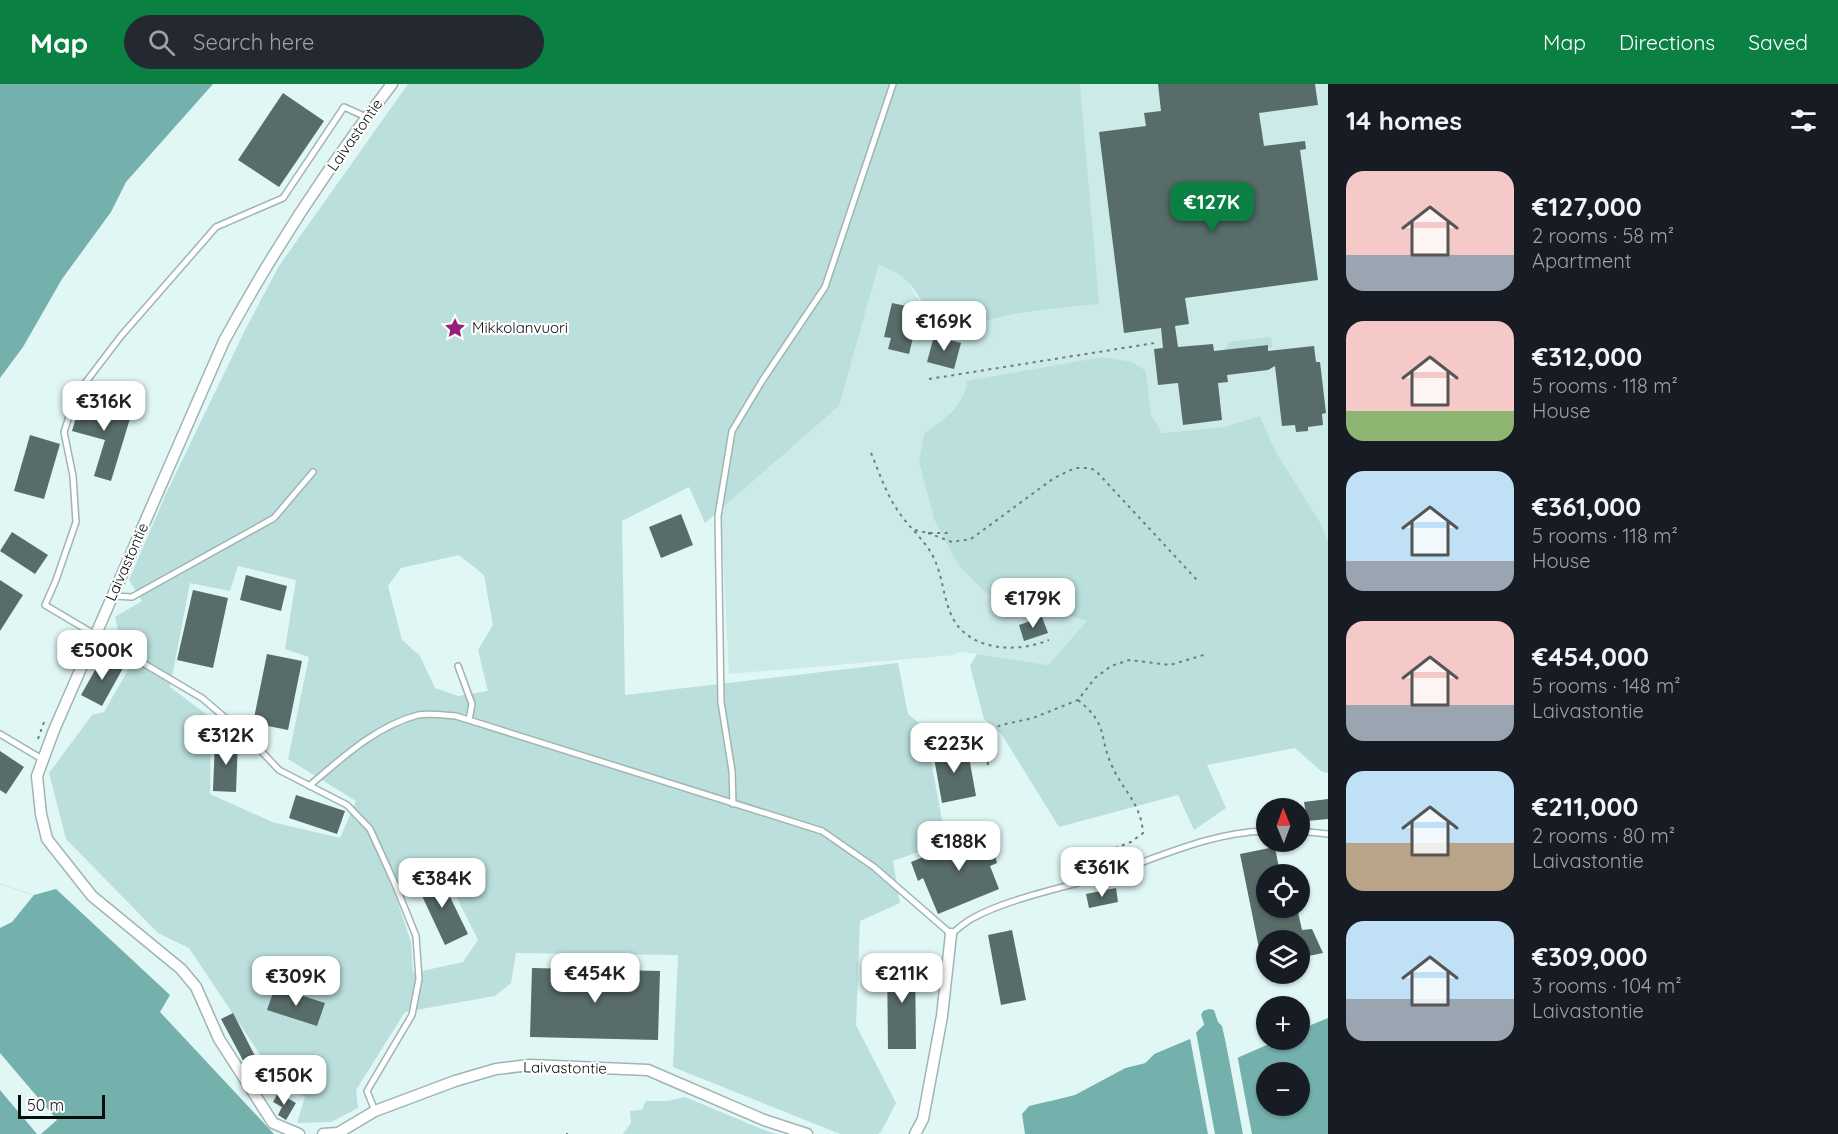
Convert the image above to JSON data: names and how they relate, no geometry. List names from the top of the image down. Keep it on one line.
{"streets":{"street":["Laivastontie"]},"places":{"place":["Mikkolanvuori"]},"scale_bar":"50 m","north":"top","page":{"header":"Map","search":"Search here","nav":["Map","Directions","Saved"],"heading":"14 homes","list":[{"name":"€127,000","note":"2 rooms · 58 m² · Apartment"},{"name":"€312,000","note":"5 rooms · 118 m² · House"},{"name":"€361,000","note":"5 rooms · 118 m² · House"},{"name":"€454,000","note":"5 rooms · 148 m² · Laivastontie"},{"name":"€211,000","note":"2 rooms · 80 m² · Laivastontie"},{"name":"€309,000","note":"3 rooms · 104 m² · Laivastontie"}],"price":["€127K","€169K","€316K","€179K","€500K","€312K","€223K","€188K","€361K","€384K","€454K","€211K","€309K","€150K"],"map_buttons":["+","−"],"scale":"50 m"}}
